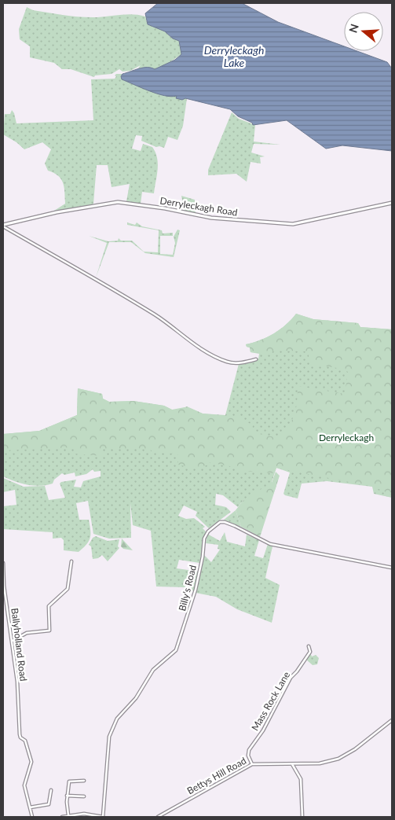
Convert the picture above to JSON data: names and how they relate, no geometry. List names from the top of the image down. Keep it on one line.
{"streets":{"street":["Derryleckagh Road","Billy's Road","Ballyholland Road","Mass Rock Lane","Bettys Hill Road"]},"crossings":[["Mass Rock Lane","Bettys Hill Road"]],"water":["Derryleckagh Lake"],"parks":["Derryleckagh"],"north":"left"}
